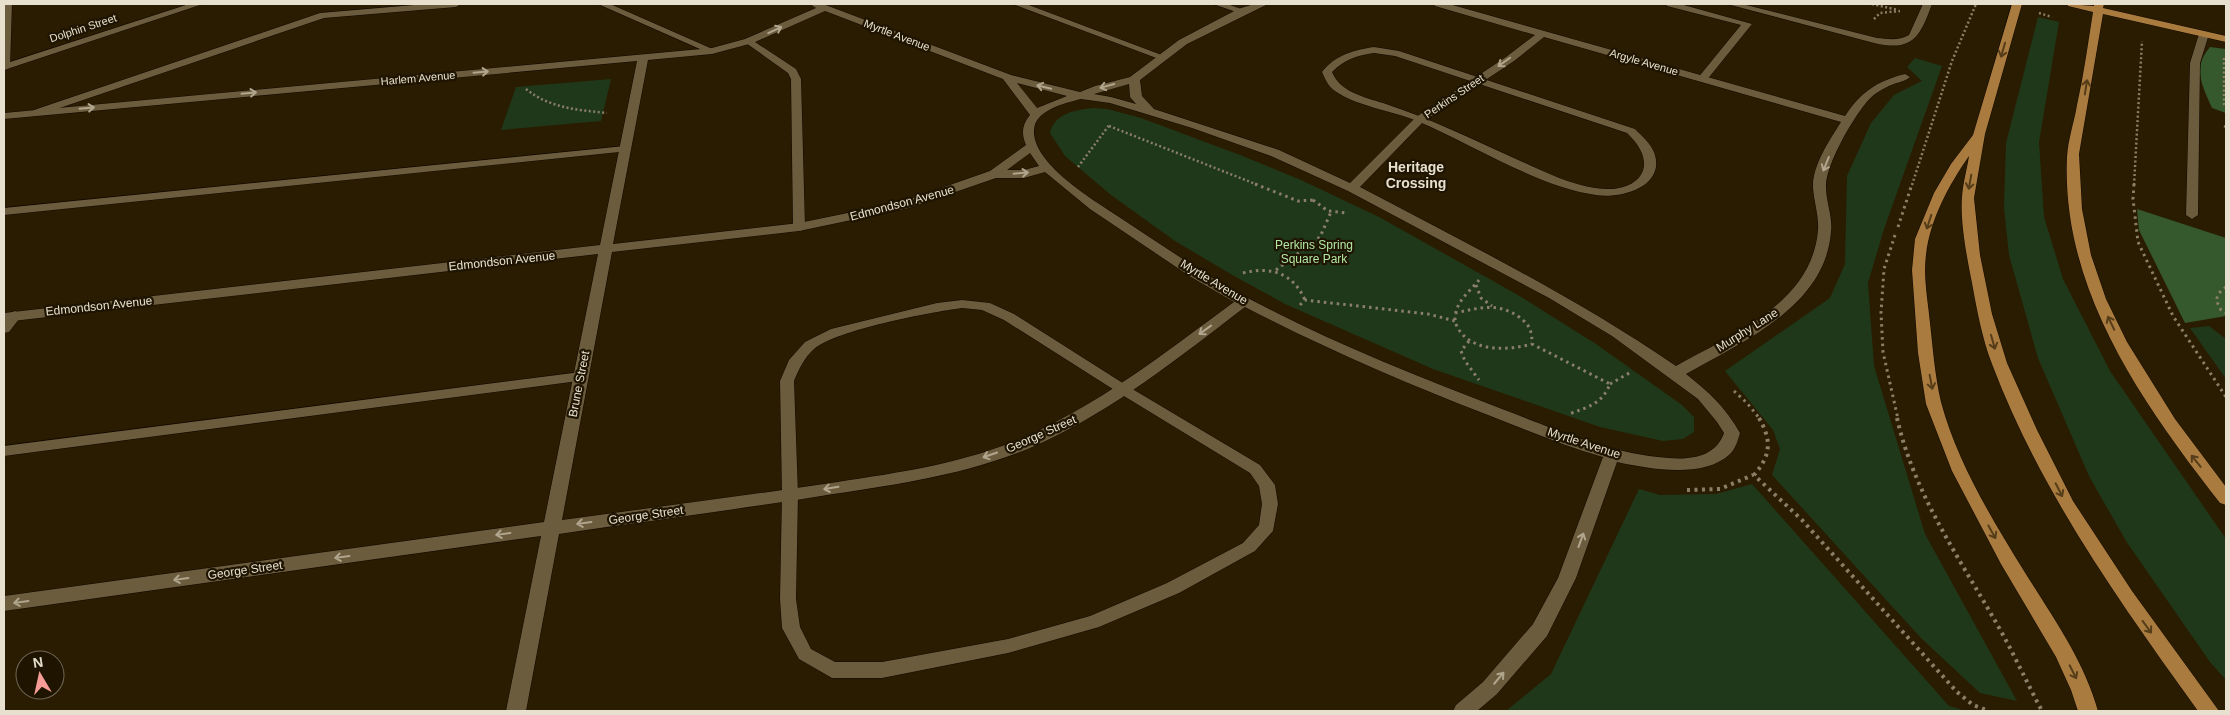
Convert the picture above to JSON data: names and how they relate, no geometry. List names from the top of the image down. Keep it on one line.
{"streets":{"street":["Dolphin Street","Myrtle Avenue","Argyle Avenue","Harlem Avenue","Perkins Street","Edmondson Avenue","Murphy Lane","Brune Street","George Street"]},"crossings":[["Myrtle Avenue","Harlem Avenue"],["Myrtle Avenue","Perkins Street"],["Myrtle Avenue","Murphy Lane"],["Myrtle Avenue","George Street"],["Argyle Avenue","Perkins Street"],["Argyle Avenue","Murphy Lane"],["Harlem Avenue","Brune Street"],["Edmondson Avenue","Brune Street"],["Brune Street","George Street"]],"one_way":["Harlem Avenue","Murphy Lane","George Street"],"districts":["Heritage Crossing"],"parks":["Perkins Spring Square Park"],"north":"top"}
